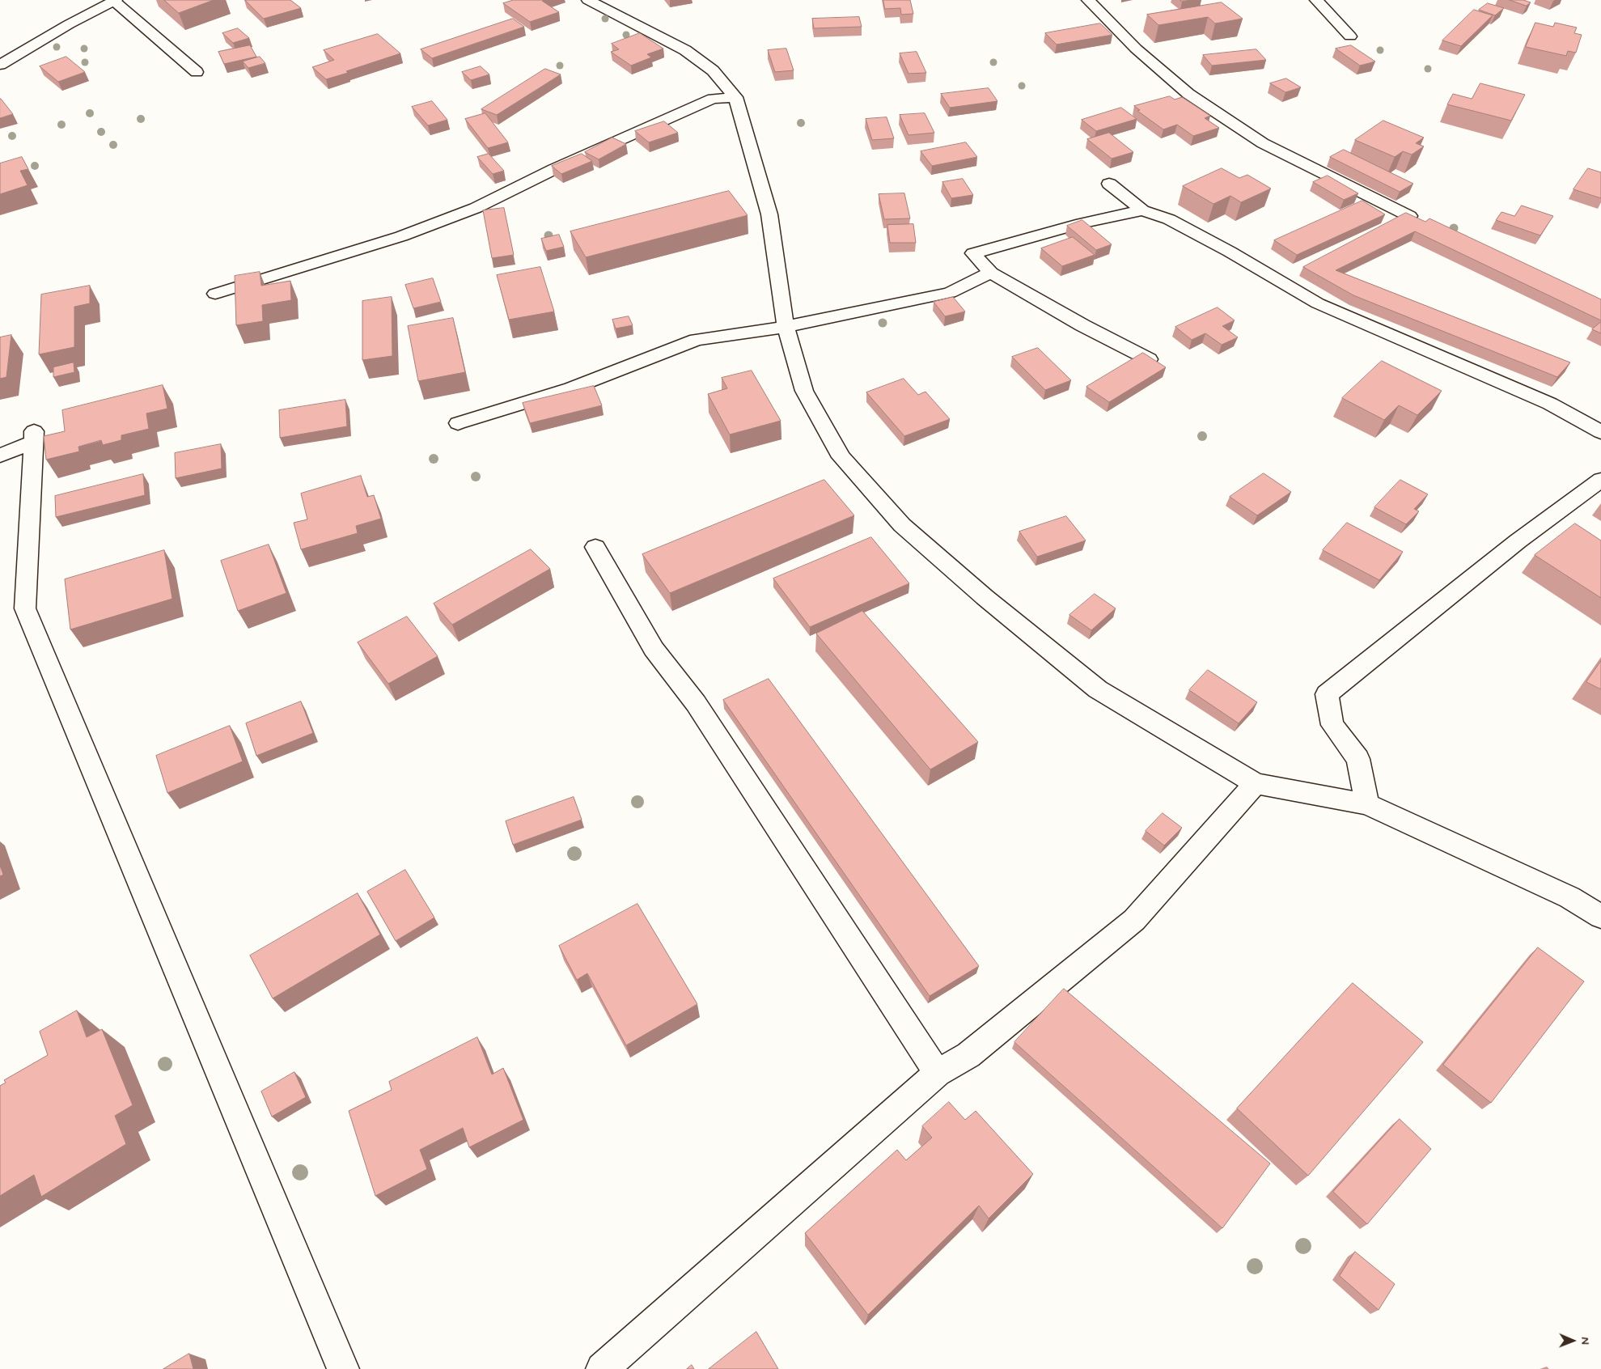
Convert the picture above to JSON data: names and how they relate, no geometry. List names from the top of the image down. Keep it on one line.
{"north":"right"}
